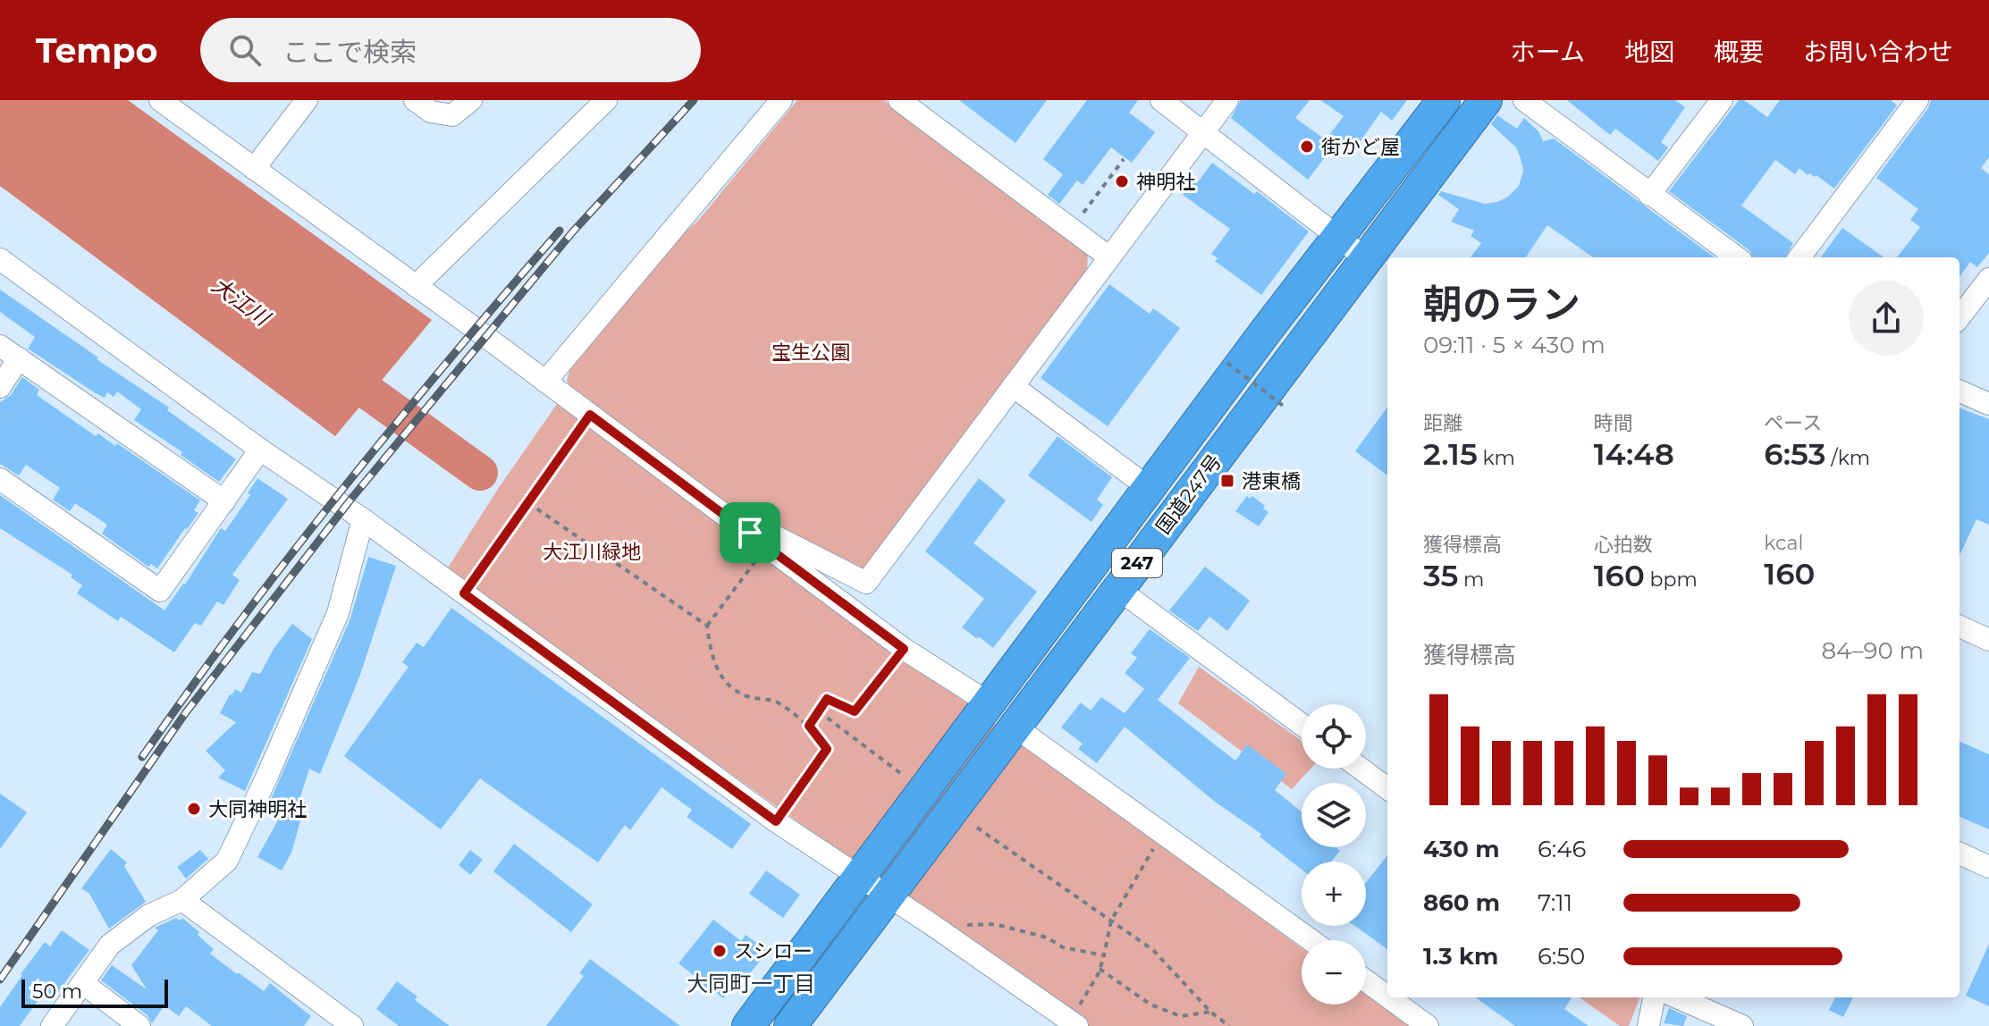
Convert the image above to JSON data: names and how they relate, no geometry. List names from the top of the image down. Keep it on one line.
{"streets":{"highway":["国道247号","247"]},"districts":["大同町一丁目"],"water":["大江川"],"parks":["宝生公園","大江川緑地"],"places":{"other":["街かど屋","神明社","大同神明社","スシロー"],"transit":["港東橋"]},"scale_bar":"50 m","page":{"header":"Tempo","search":"ここで検索","nav":["ホーム","地図","概要","お問い合わせ"],"heading":["朝のラン","09:11 · 5 × 430 m"],"stats":[["距離","2.15 km"],["時間","14:48"],["ペース","6:53 /km"],["獲得標高","35 m"],["心拍数","160 bpm"],["kcal","160"]],"chart":["獲得標高","84–90 m"],"map_buttons":["+","−"],"list":[{"name":"430 m","note":"6:46"},{"name":"860 m","note":"7:11"},{"name":"1.3 km","note":"6:50"}],"scale":"50 m"}}
